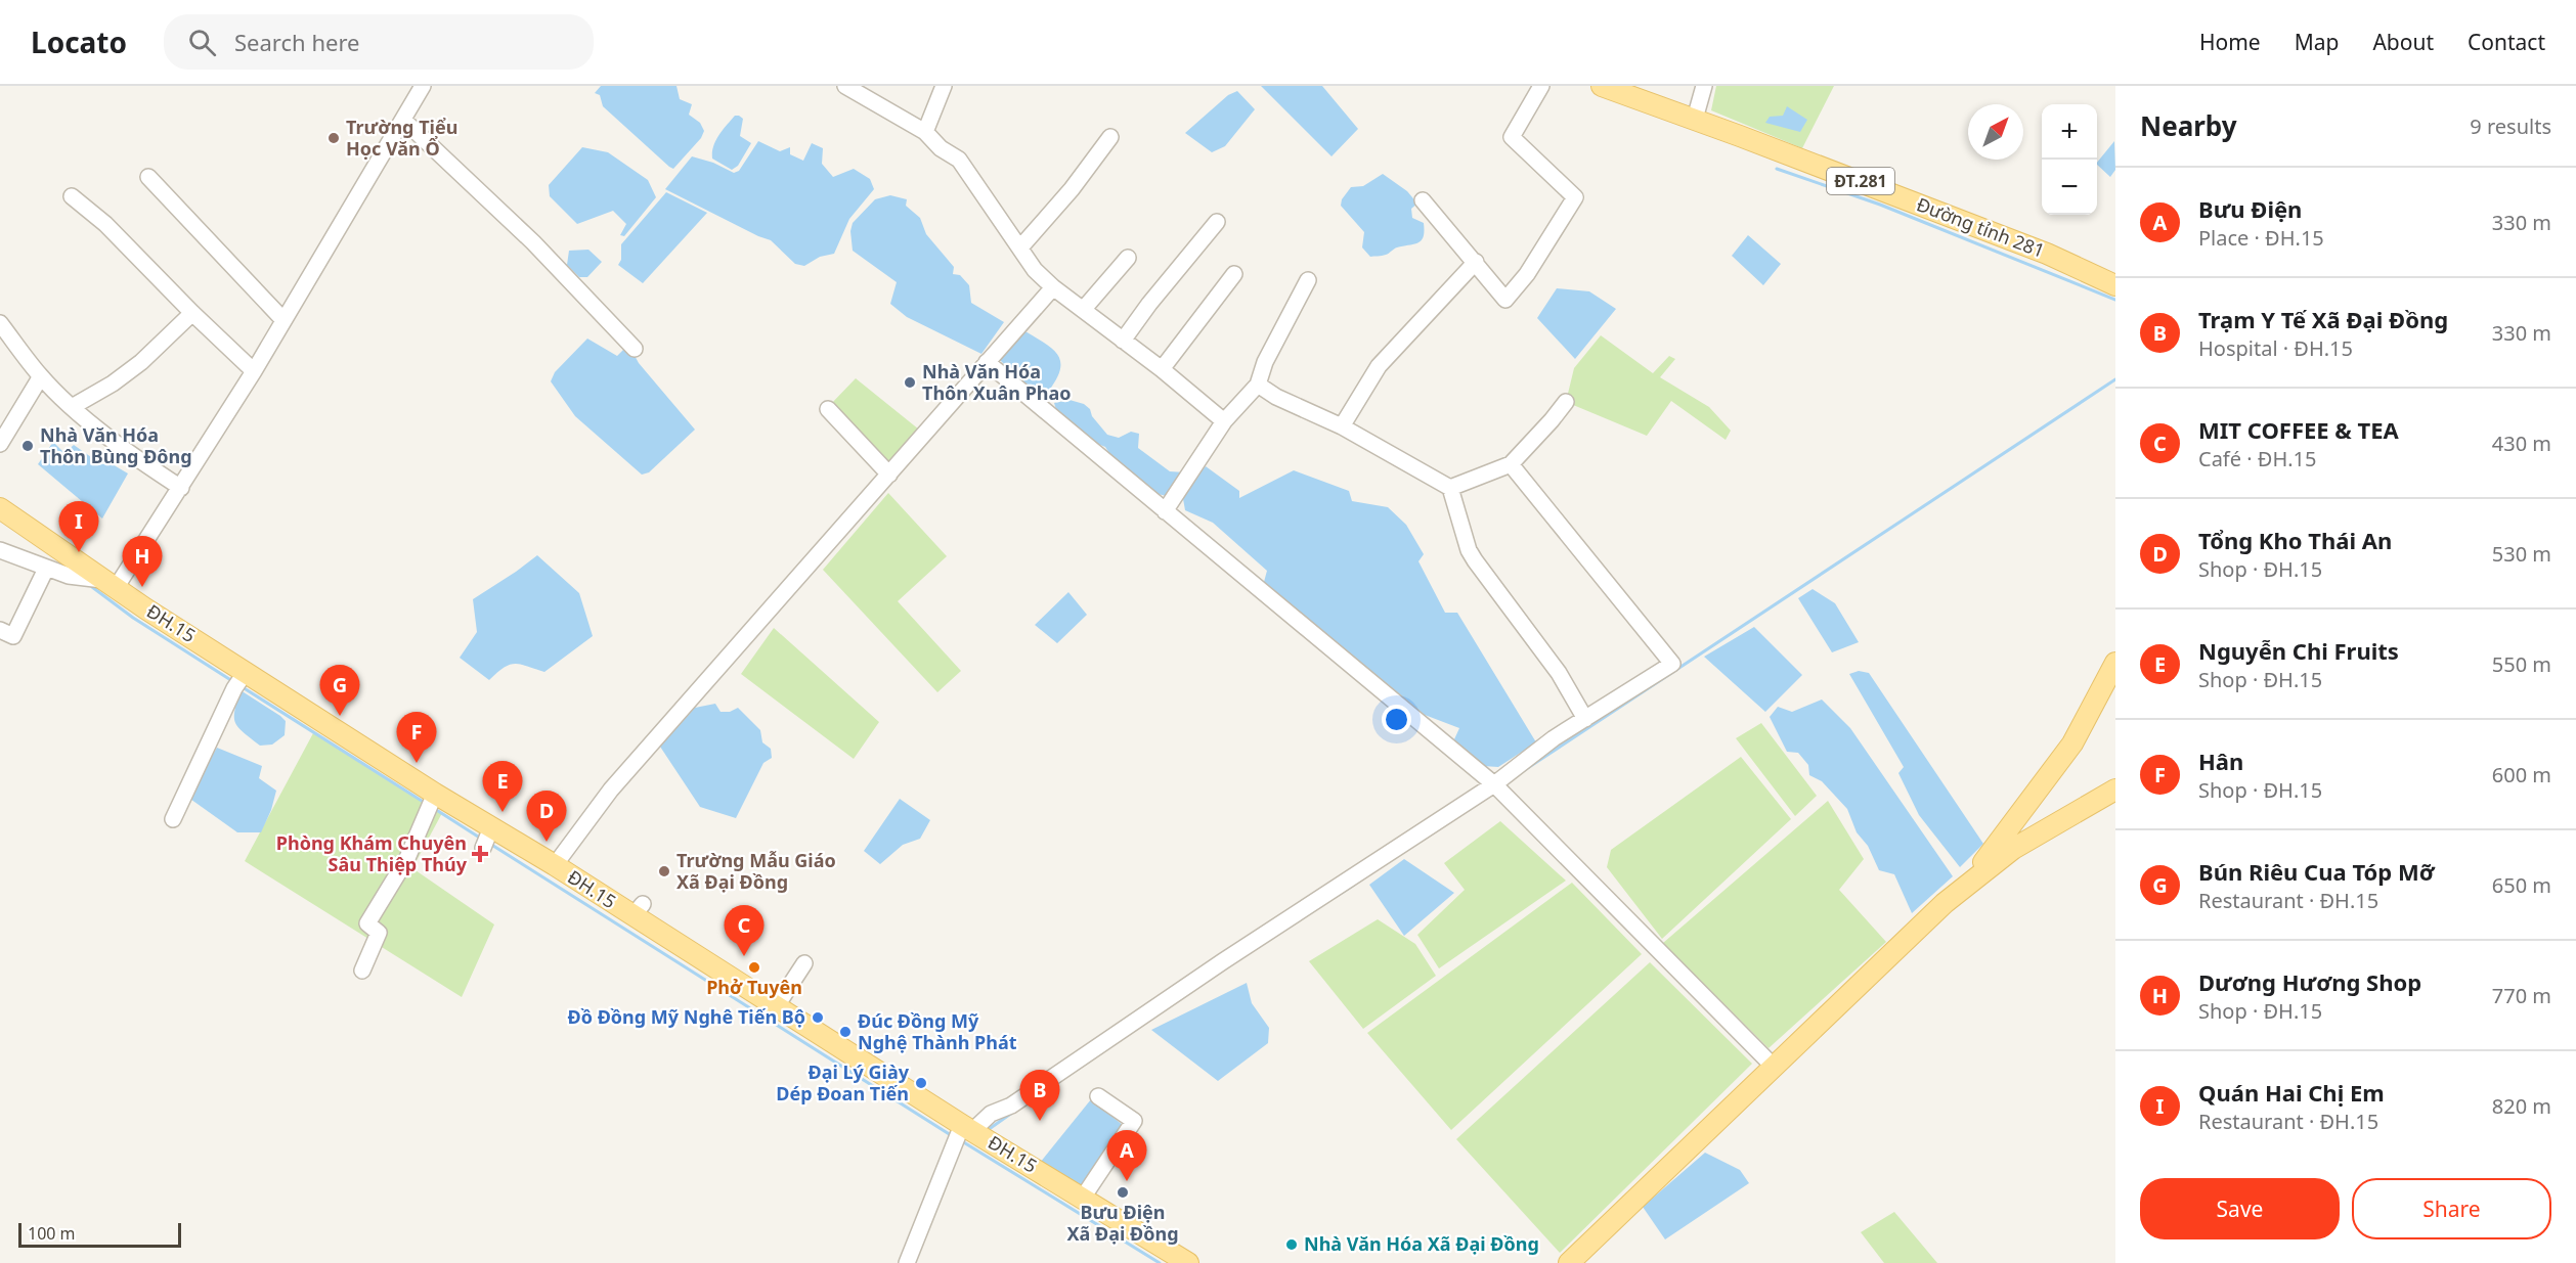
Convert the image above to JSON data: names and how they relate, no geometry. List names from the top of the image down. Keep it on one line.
{"streets":{"main road":["ĐT.281","Đường tỉnh 281","ĐH.15"]},"places":{"other":["Trường Tiểu Học Văn Ổ","Nhà Văn Hóa Thôn Xuân Phao","Nhà Văn Hóa Thôn Bùng Đông","Trường Mẫu Giáo Xã Đại Đồng","Phở Tuyên","Đồ Đồng Mỹ Nghê Tiến Bộ","Đúc Đồng Mỹ Nghệ Thành Phát","Đại Lý Giày Dép Đoan Tiến","Bưu Điện Xã Đại Đồng","Nhà Văn Hóa Xã Đại Đồng"],"health":["Phòng Khám Chuyên Sâu Thiệp Thúy"]},"scale_bar":"100 m","north":"top right","page":{"header":"Locato","search":"Search here","nav":["Home","Map","About","Contact"],"heading":["Nearby","9 results"],"map_buttons":["+","−"],"list":[{"mark":"A","name":"Bưu Điện","note":"Place · ĐH.15","value":"330 m"},{"mark":"B","name":"Trạm Y Tế Xã Đại Đồng","note":"Hospital · ĐH.15","value":"330 m"},{"mark":"C","name":"MIT COFFEE & TEA","note":"Café · ĐH.15","value":"430 m"},{"mark":"D","name":"Tổng Kho Thái An","note":"Shop · ĐH.15","value":"530 m"},{"mark":"E","name":"Nguyễn Chi Fruits","note":"Shop · ĐH.15","value":"550 m"},{"mark":"F","name":"Hân","note":"Shop · ĐH.15","value":"600 m"},{"mark":"G","name":"Bún Riêu Cua Tóp Mỡ","note":"Restaurant · ĐH.15","value":"650 m"},{"mark":"H","name":"Dương Hương Shop","note":"Shop · ĐH.15","value":"770 m"},{"mark":"I","name":"Quán Hai Chị Em","note":"Restaurant · ĐH.15","value":"820 m"}],"pins":["I","H","G","F","E","D","C","B","A"],"buttons":["Save","Share"],"scale":"100 m"}}
